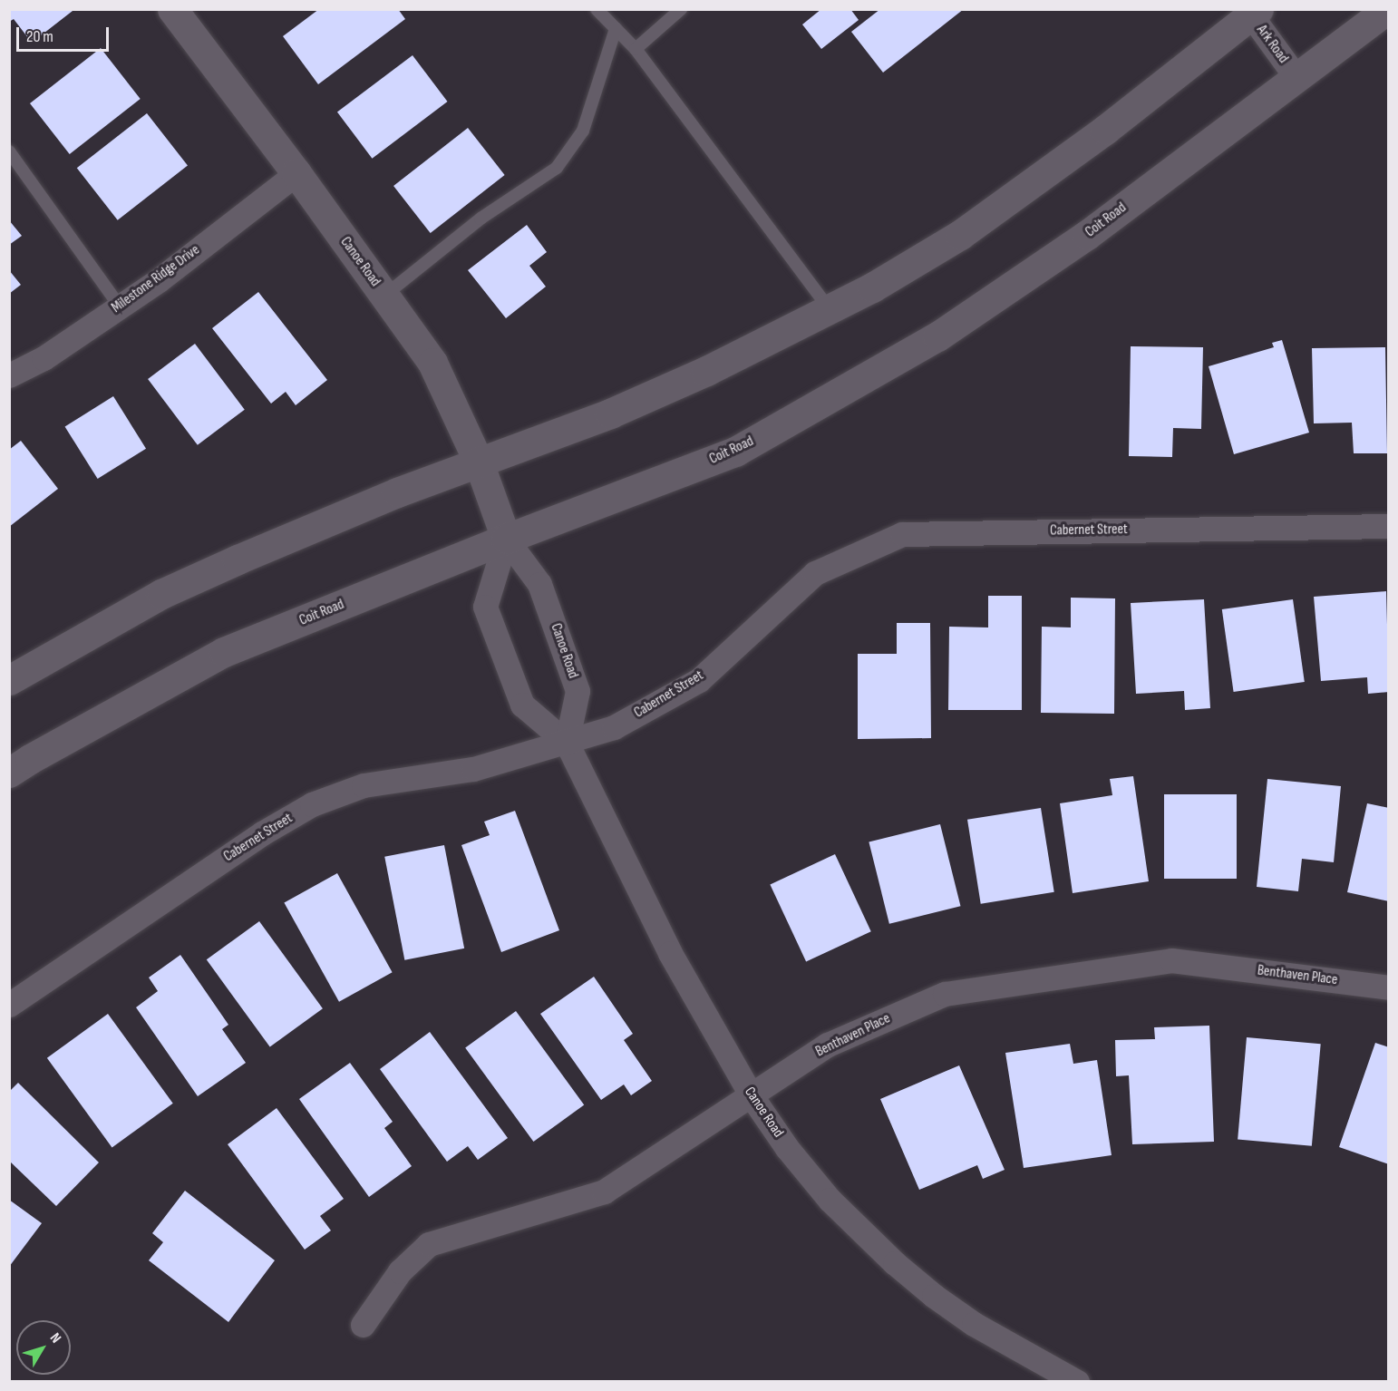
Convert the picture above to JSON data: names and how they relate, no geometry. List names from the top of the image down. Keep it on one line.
{"streets":{"main road":["Coit Road","Canoe Road"],"street":["Ark Road","Milestone Ridge Drive","Cabernet Street","Benthaven Place"]},"crossings":[["Ark Road","Coit Road"],["Coit Road","Canoe Road"],["Canoe Road","Milestone Ridge Drive"],["Canoe Road","Cabernet Street"],["Canoe Road","Benthaven Place"]],"scale_bar":"20 m","north":"top right"}
